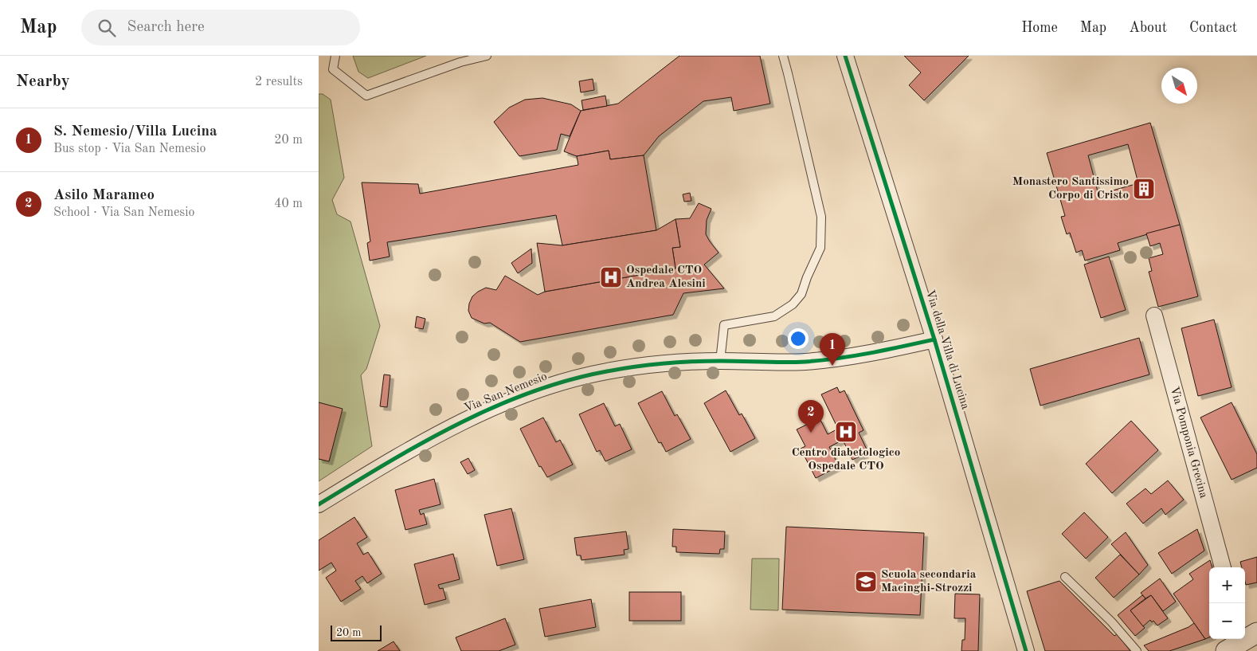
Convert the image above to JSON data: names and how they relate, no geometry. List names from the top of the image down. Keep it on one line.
{"streets":{"street":["Via della Villa di Lucina","Via San Nemesio","Via Pomponia Grecina"]},"crossings":[["Via della Villa di Lucina","Via San Nemesio"]],"places":{"building":["Monastero Santissimo Corpo di Cristo"],"hospital":["Ospedale CTO Andrea Alesini","Centro diabetologico Ospedale CTO"],"school or university":["Scuola secondaria Macinghi-Strozzi"]},"scale_bar":"20 m","north":"bottom right","page":{"header":"Map","search":"Search here","nav":["Home","Map","About","Contact"],"heading":["Nearby","2 results"],"list":[{"mark":"1","name":"S. Nemesio/Villa Lucina","note":"Bus stop · Via San Nemesio","value":"20 m"},{"mark":"2","name":"Asilo Marameo","note":"School · Via San Nemesio","value":"40 m"}],"pins":["1","2"],"map_buttons":["+","−"],"scale":"20 m"}}
